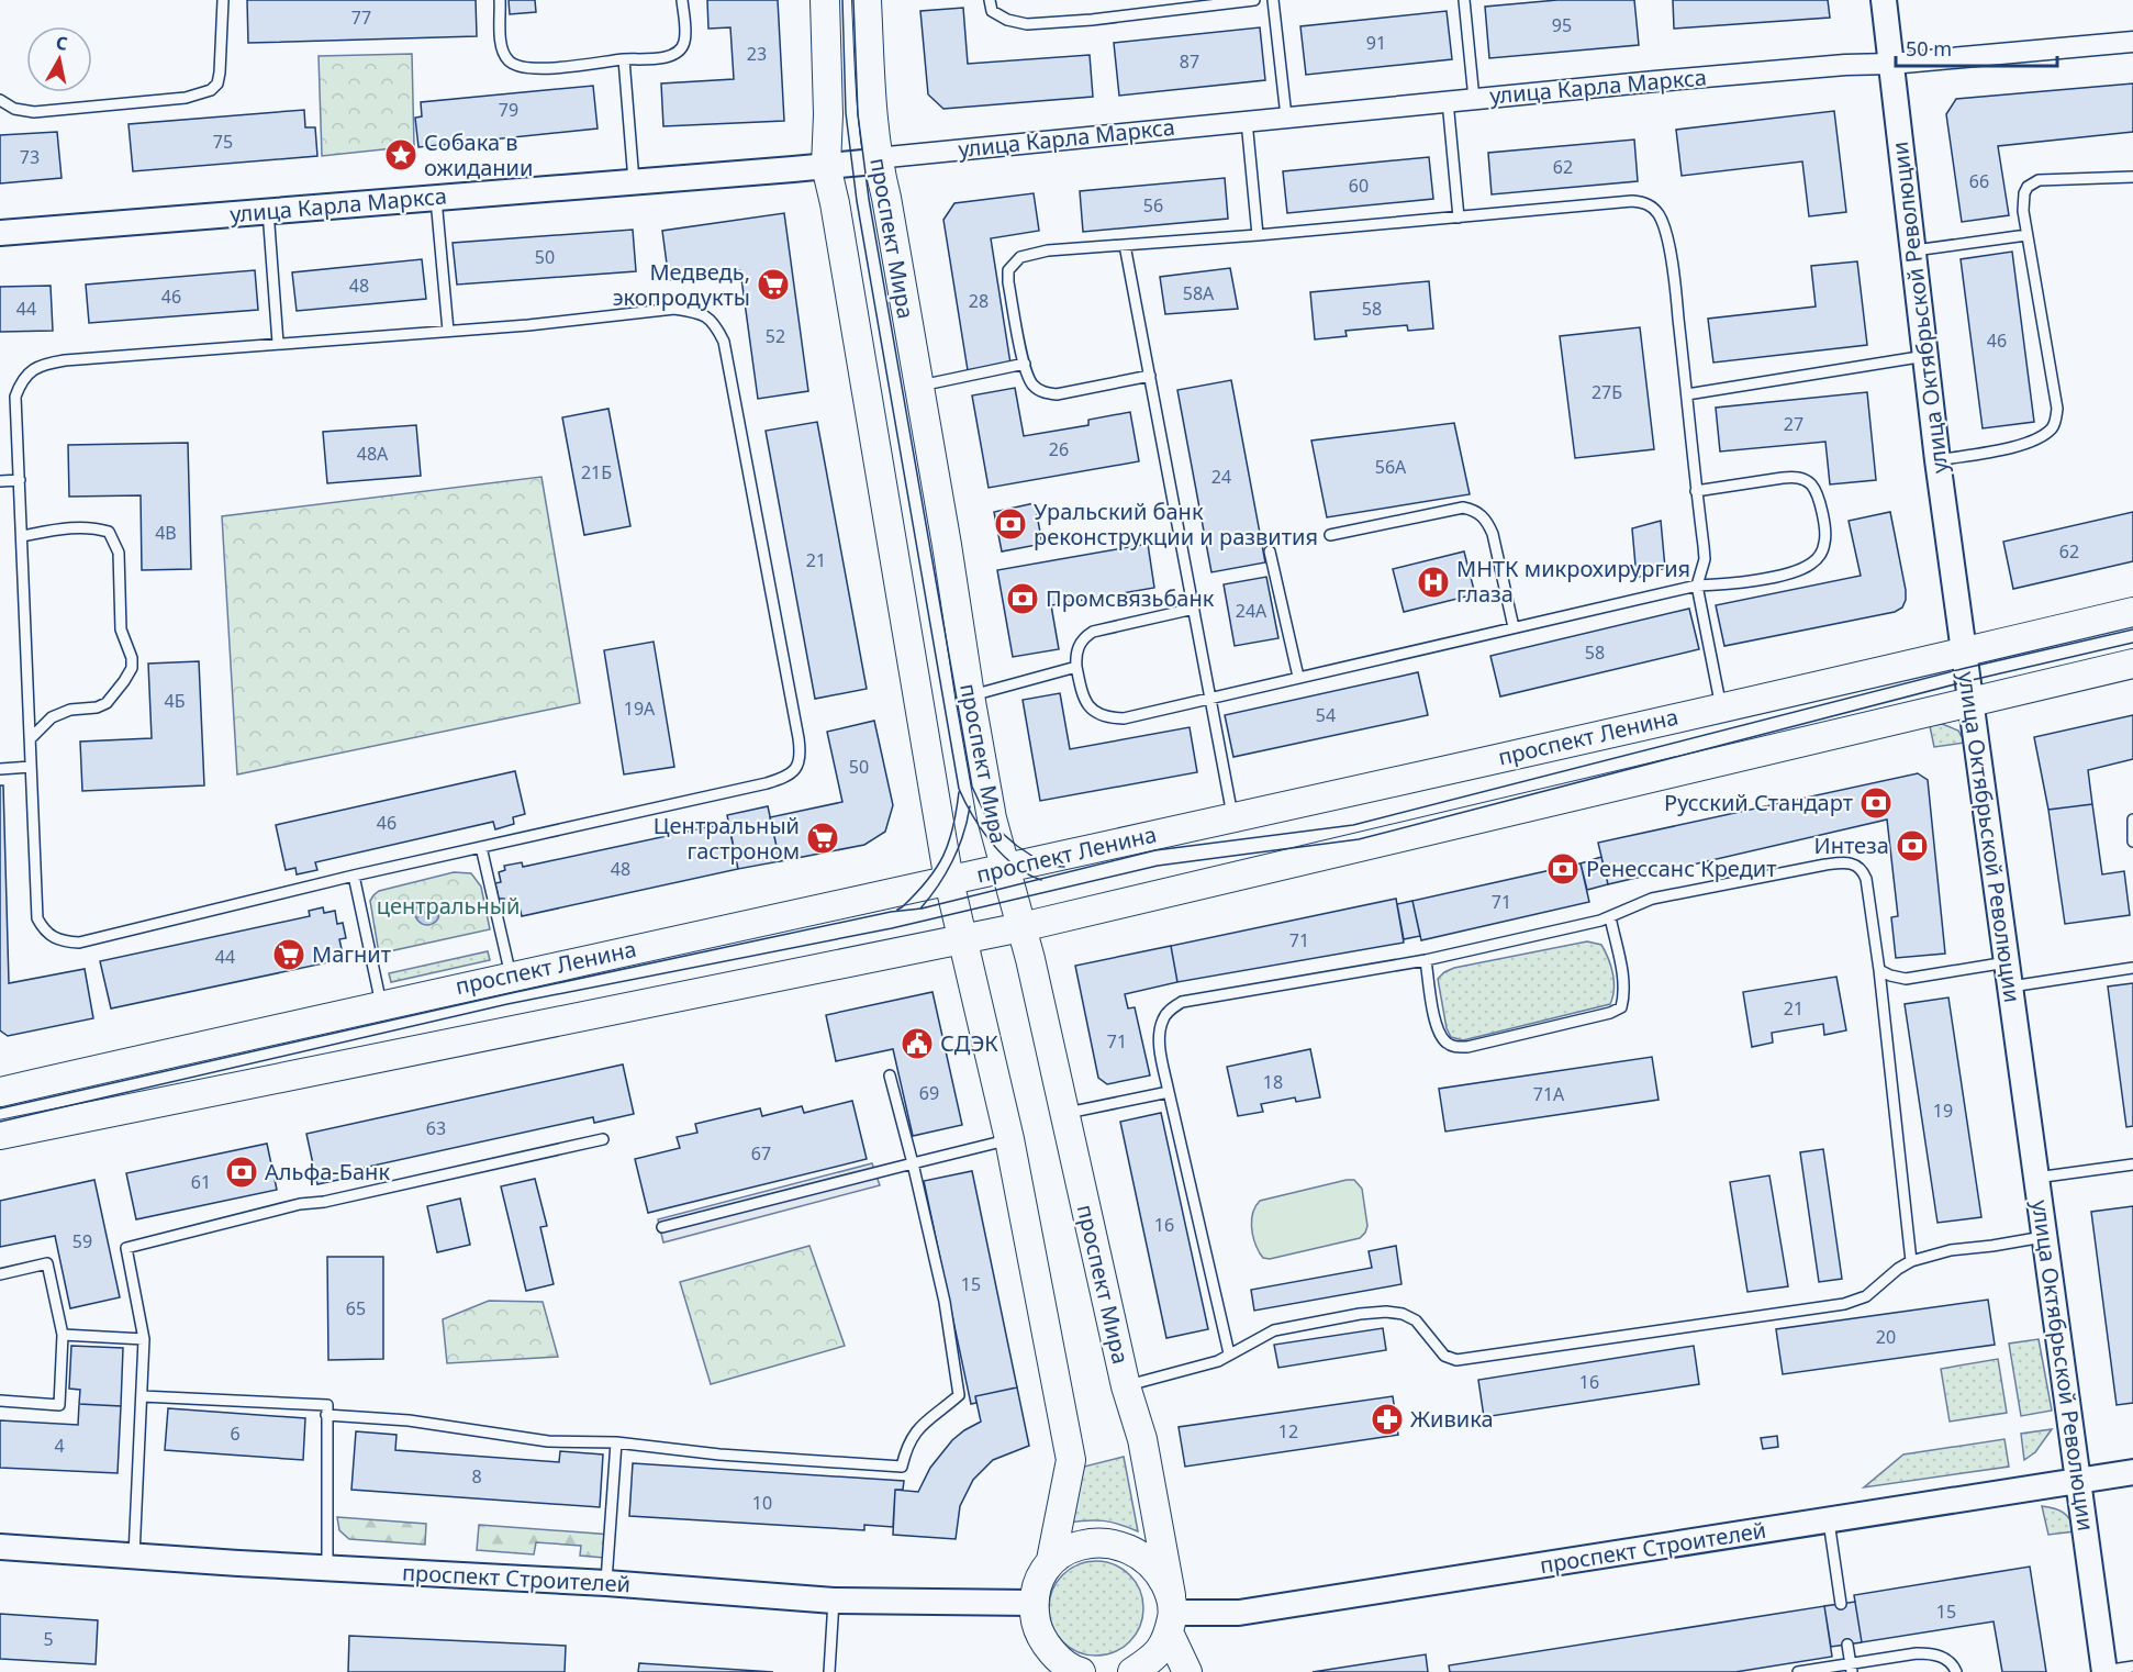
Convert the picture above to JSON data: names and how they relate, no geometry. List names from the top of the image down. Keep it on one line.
{"streets":{"main road":["проспект Мира","проспект Ленина"],"street":["улица Карла Маркса","улица Октябрьской Революции","проспект Строителей"]},"crossings":[["улица Карла Маркса","проспект Мира"],["улица Карла Маркса","улица Октябрьской Революции"],["проспект Мира","проспект Ленина"],["проспект Мира","проспект Строителей"],["улица Октябрьской Революции","проспект Ленина"],["улица Октябрьской Революции","проспект Строителей"]],"parks":["центральный"],"places":{"place":["Собака в ожидании"],"supermarket":["Медведь, экопродукты","Центральный гастроном","Магнит"],"bank":["Уральский банк реконструкции и развития","Промсвязьбанк","Русский Стандарт","Интеза","Ренессанс Кредит","Альфа-Банк"],"hospital":["МНТК микрохирургия глаза"],"public building":["СДЭК"],"pharmacy":["Живика"]},"house_numbers":["77","95","91","23","87","79","75","73","62","66","60","56","50","48","58А","46","28","44","58","52","46","27Б","27","26","48А","56А","21Б","24","4В","62","21","24А","58","4Б","19А","54","50","46","48","71","71","44","21","71","18","69","71А","19","63","67","61","16","59","15","65","20","16","12","6","4","8","10","15","5"],"scale_bar":"50 m","north":"top"}
